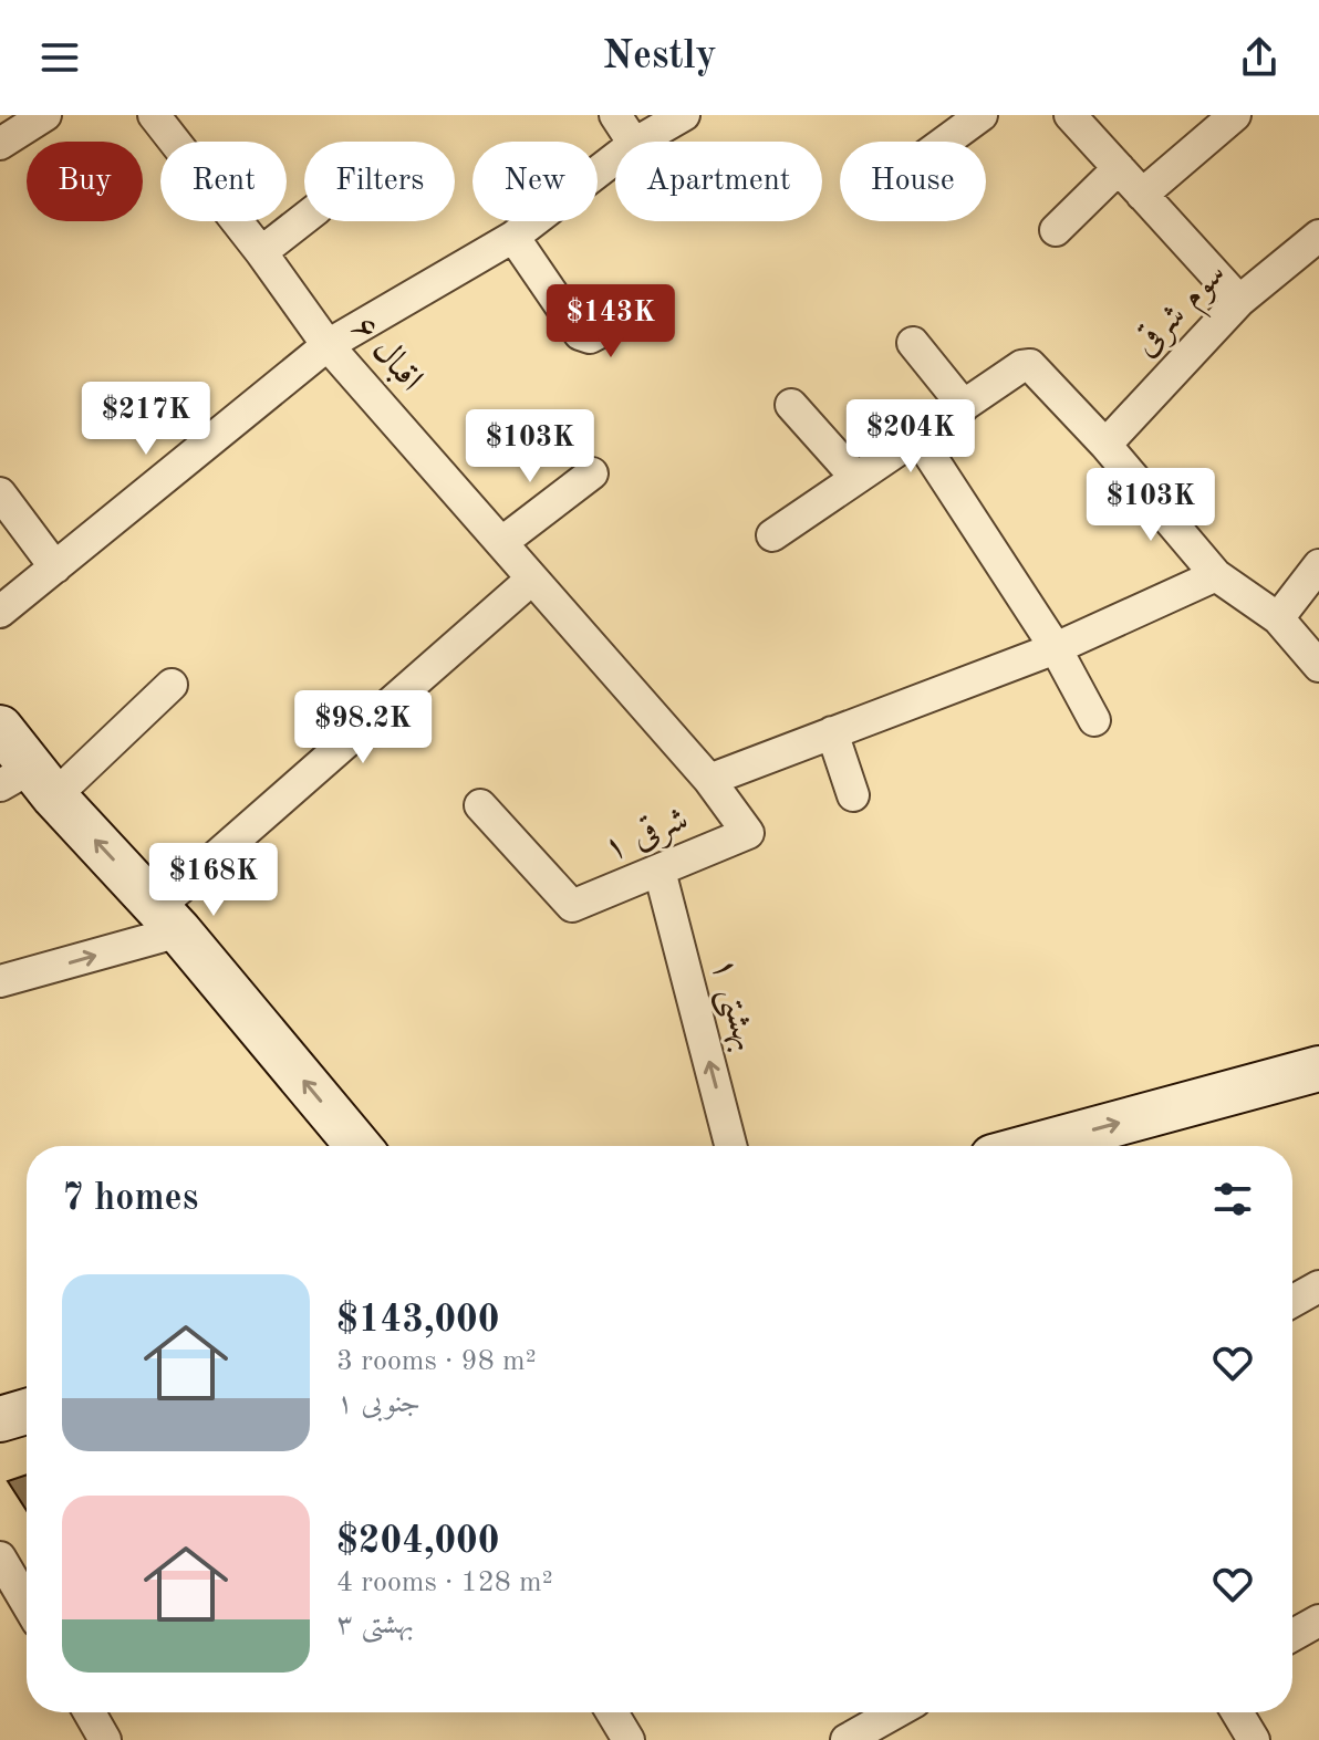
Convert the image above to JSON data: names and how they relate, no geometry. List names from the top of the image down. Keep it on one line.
{"streets":{"street":["سوم شرقی","اقبال ۶","شرقی ۱","بهشتی ۱"]},"crossings":[["اقبال ۶","شرقی ۱"],["شرقی ۱","بهشتی ۱"]],"one_way":["بهشتی ۱"],"page":{"header":"Nestly","chip":["Buy","Rent","Filters","New","Apartment","House"],"price":["$143K","$217K","$204K","$103K","$103K","$98.2K","$168K"],"heading":"7 homes","list":[{"name":"$143,000","note":"3 rooms · 98 m² · ۱ جنوبی"},{"name":"$204,000","note":"4 rooms · 128 m² · بهشتی ۳"}]}}
